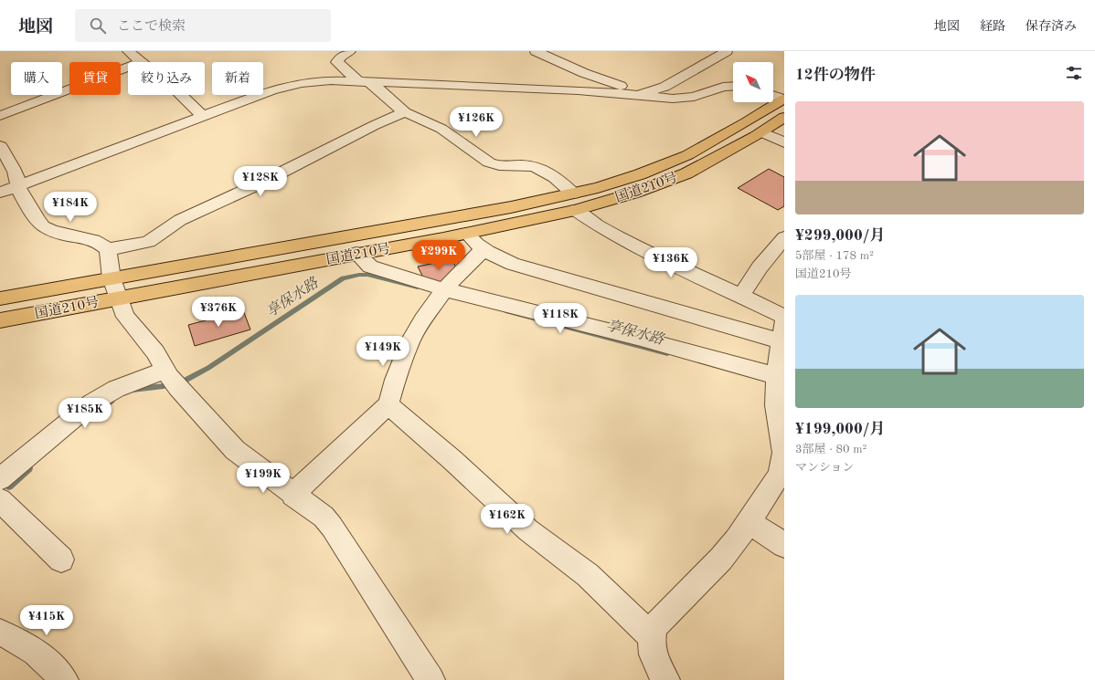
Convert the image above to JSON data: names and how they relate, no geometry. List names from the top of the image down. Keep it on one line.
{"streets":{"highway":["国道210号"]},"water":["享保水路"],"north":"top left","page":{"header":"地図","search":"ここで検索","nav":["地図","経路","保存済み"],"heading":"12件の物件","chip":["購入","賃貸","絞り込み","新着"],"list":[{"name":"¥299,000/月","note":"5部屋 · 178 m² · 国道210号"},{"name":"¥199,000/月","note":"3部屋 · 80 m² · マンション"}],"price":["¥126K","¥128K","¥184K","¥299K","¥136K","¥376K","¥118K","¥149K","¥185K","¥199K","¥162K","¥415K"]}}
